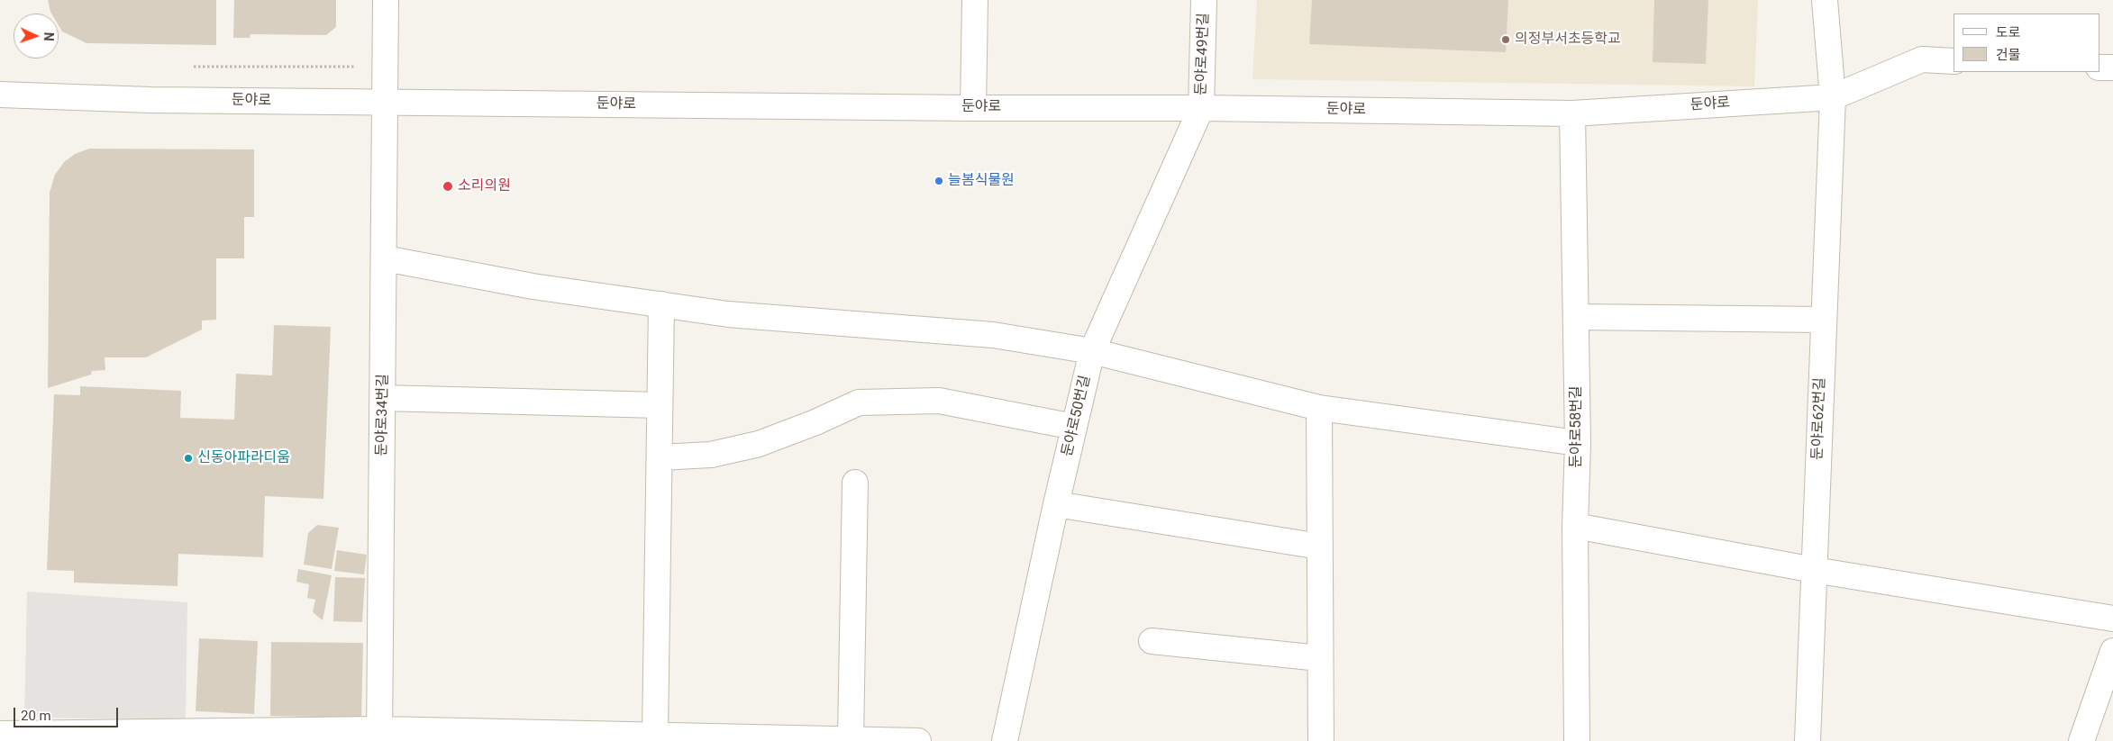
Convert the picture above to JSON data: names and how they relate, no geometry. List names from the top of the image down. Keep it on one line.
{"streets":{"street":["둔야로49번길","둔야로","둔야로34번길","둔야로50번길","둔야로62번길","둔야로58번길"]},"crossings":[["둔야로49번길","둔야로"],["둔야로49번길","둔야로50번길"],["둔야로","둔야로34번길"],["둔야로","둔야로50번길"],["둔야로","둔야로62번길"],["둔야로","둔야로58번길"]],"places":["의정부서초등학교","늘봄식물원","소리의원","신동아파라디움"],"legend":["도로","건물"],"scale_bar":"20 m","north":"right"}
